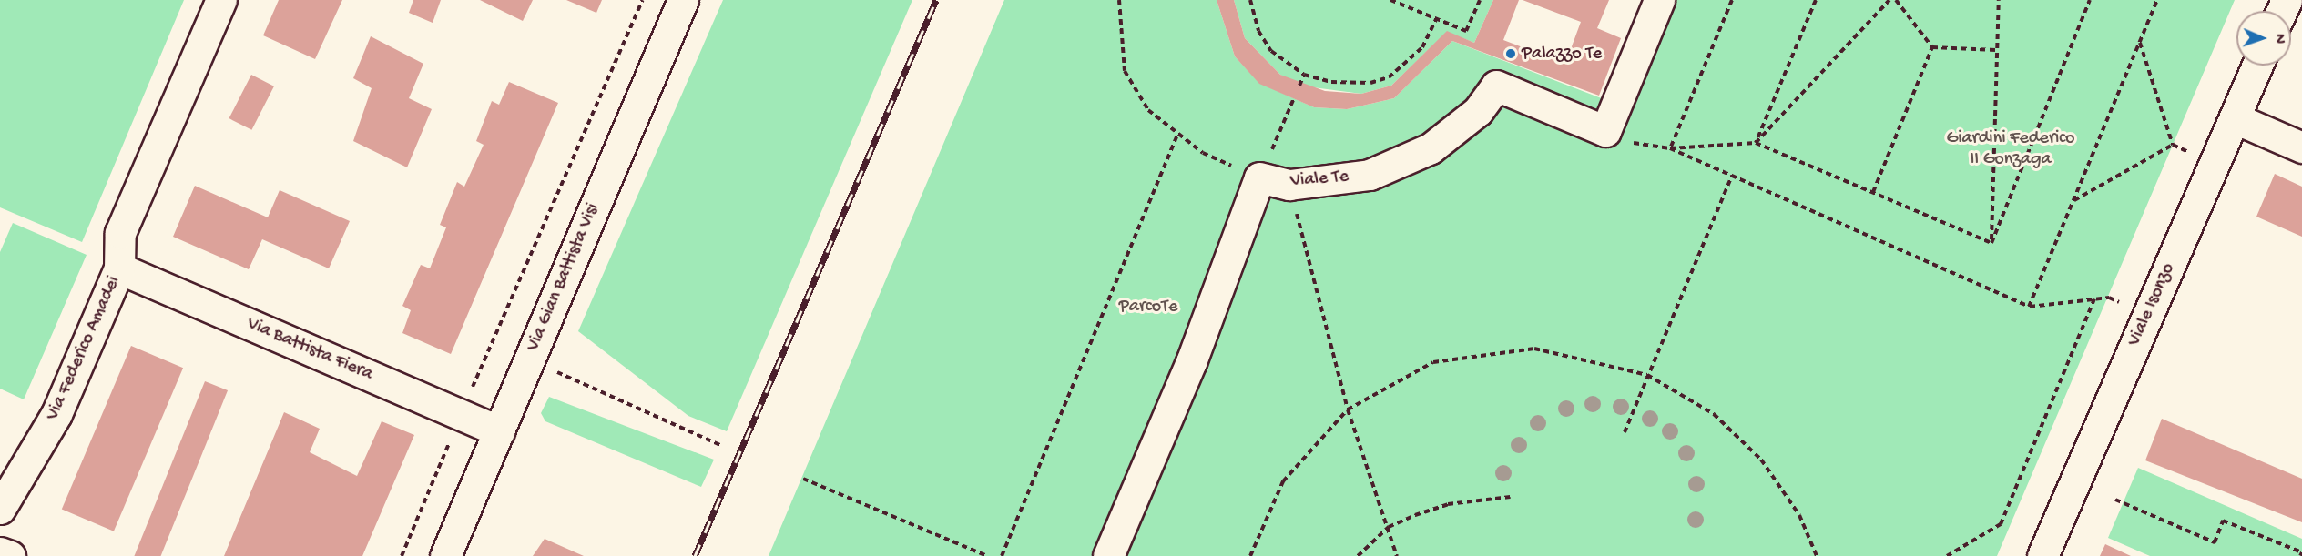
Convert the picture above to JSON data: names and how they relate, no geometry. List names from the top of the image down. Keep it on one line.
{"streets":{"street":["Viale Te","Via Gian Battista Visi","Viale Isonzo","Via Federico Amadei","Via Battista Fiera"]},"crossings":[["Via Gian Battista Visi","Via Battista Fiera"],["Via Federico Amadei","Via Battista Fiera"]],"parks":["Giardini Federico II Gonzaga","ParcoTe"],"places":["Palazzo Te"],"north":"right"}
